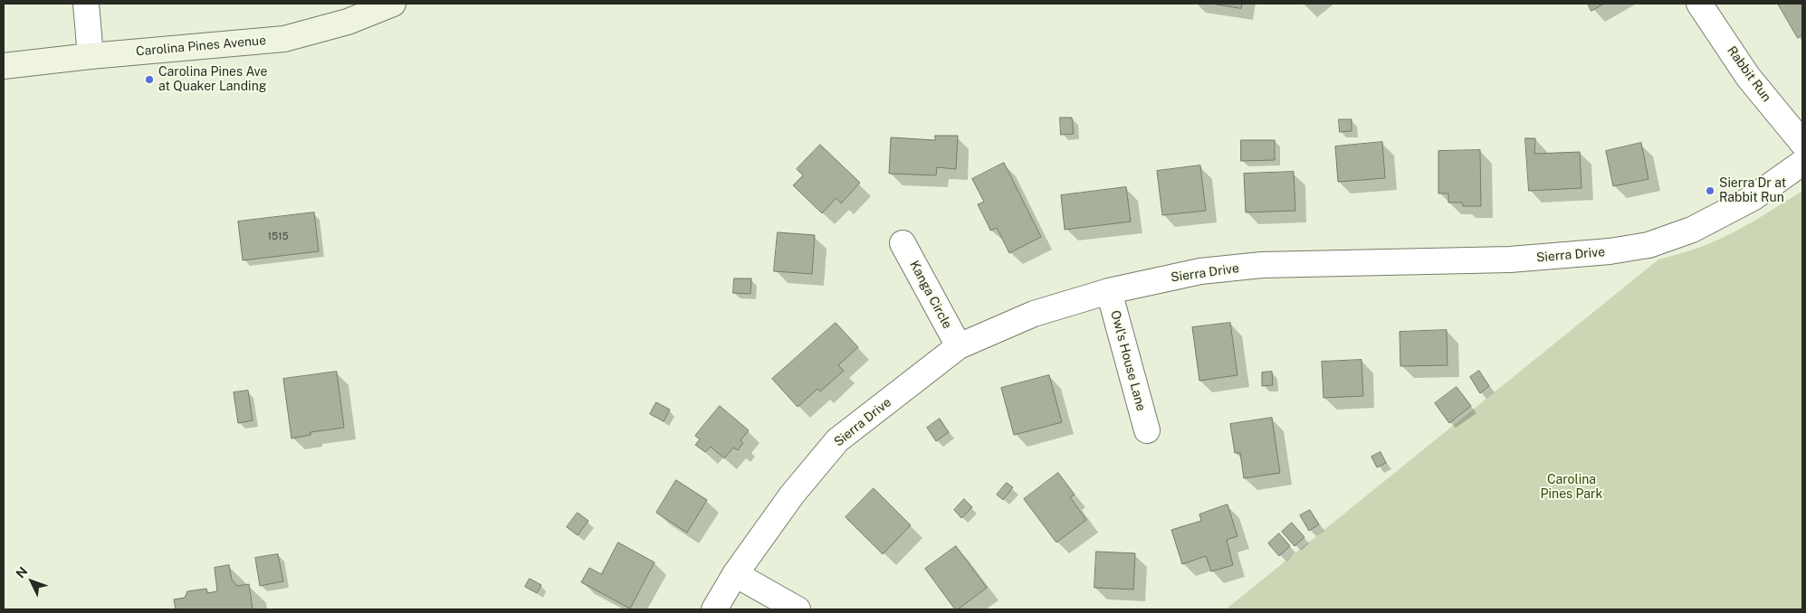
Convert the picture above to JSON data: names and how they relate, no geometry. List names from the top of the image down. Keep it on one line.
{"streets":{"street":["Carolina Pines Avenue","Rabbit Run","Sierra Drive","Kanga Circle","Owl's House Lane"]},"crossings":[["Sierra Drive","Kanga Circle"],["Sierra Drive","Owl's House Lane"]],"parks":["Carolina Pines Park"],"places":["Carolina Pines Ave at Quaker Landing","Sierra Dr at Rabbit Run"],"house_numbers":["1515"],"north":"top left"}
